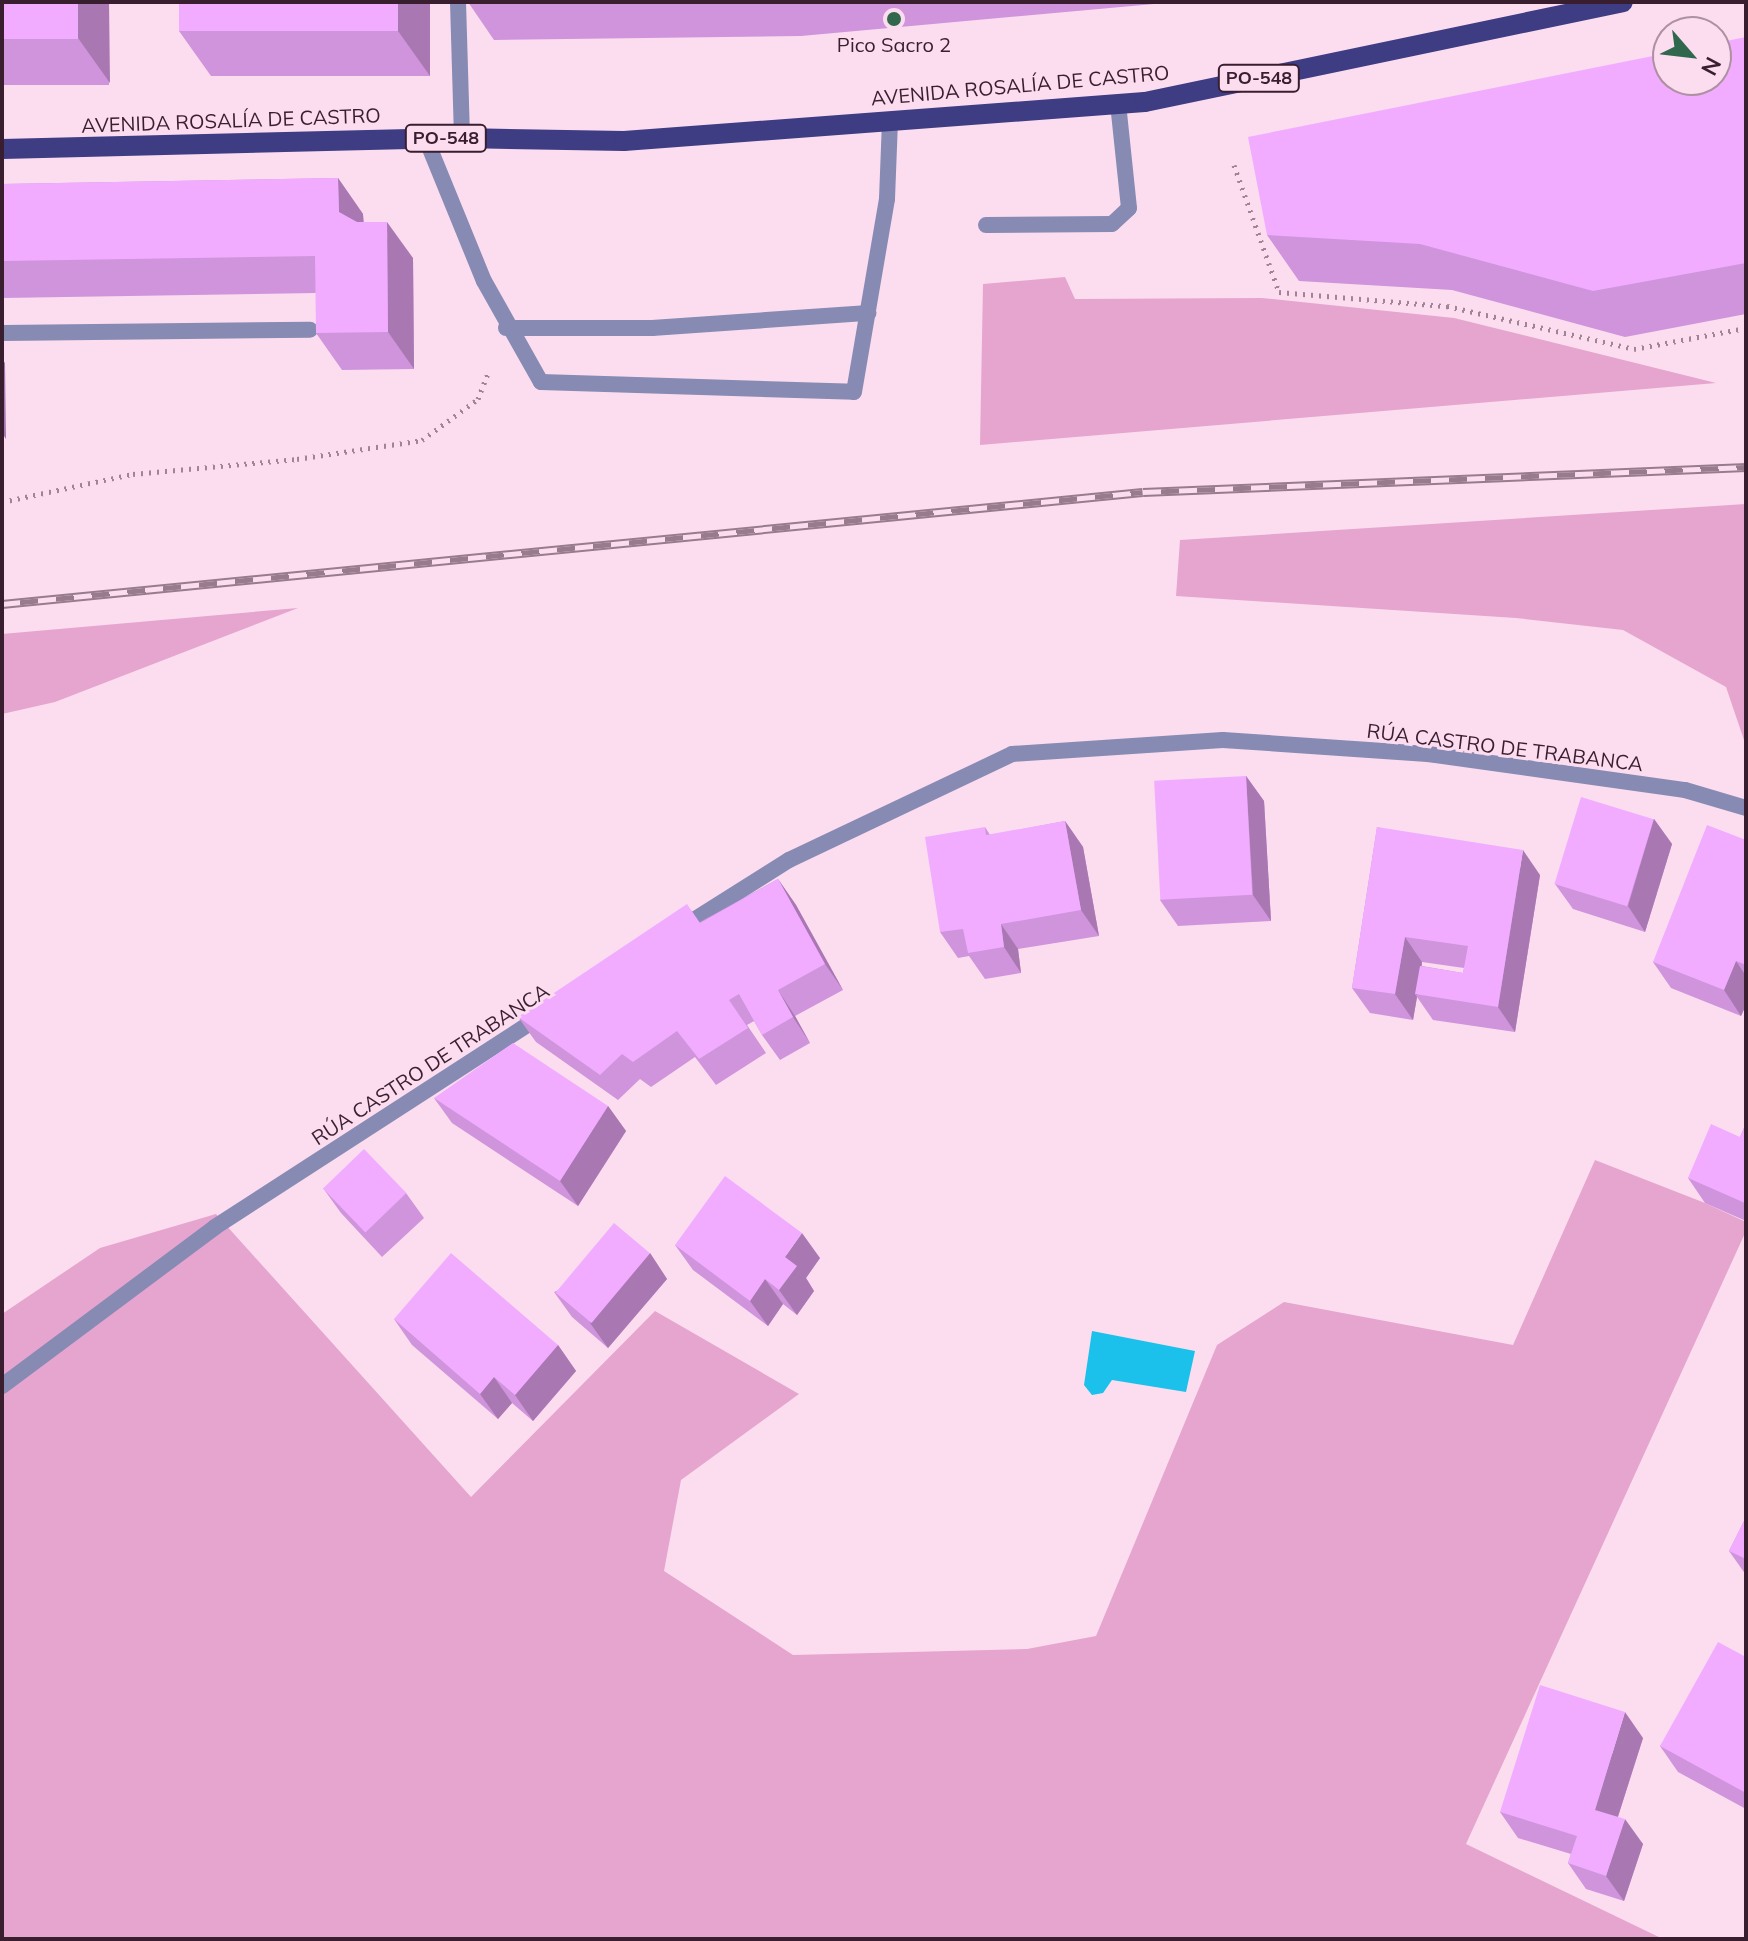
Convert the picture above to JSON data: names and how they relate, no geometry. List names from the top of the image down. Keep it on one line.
{"streets":{"main road":["PO-548","AVENIDA ROSALÍA DE CASTRO"],"street":["RÚA CASTRO DE TRABANCA"]},"places":["Pico Sacro 2"],"north":"bottom right"}
